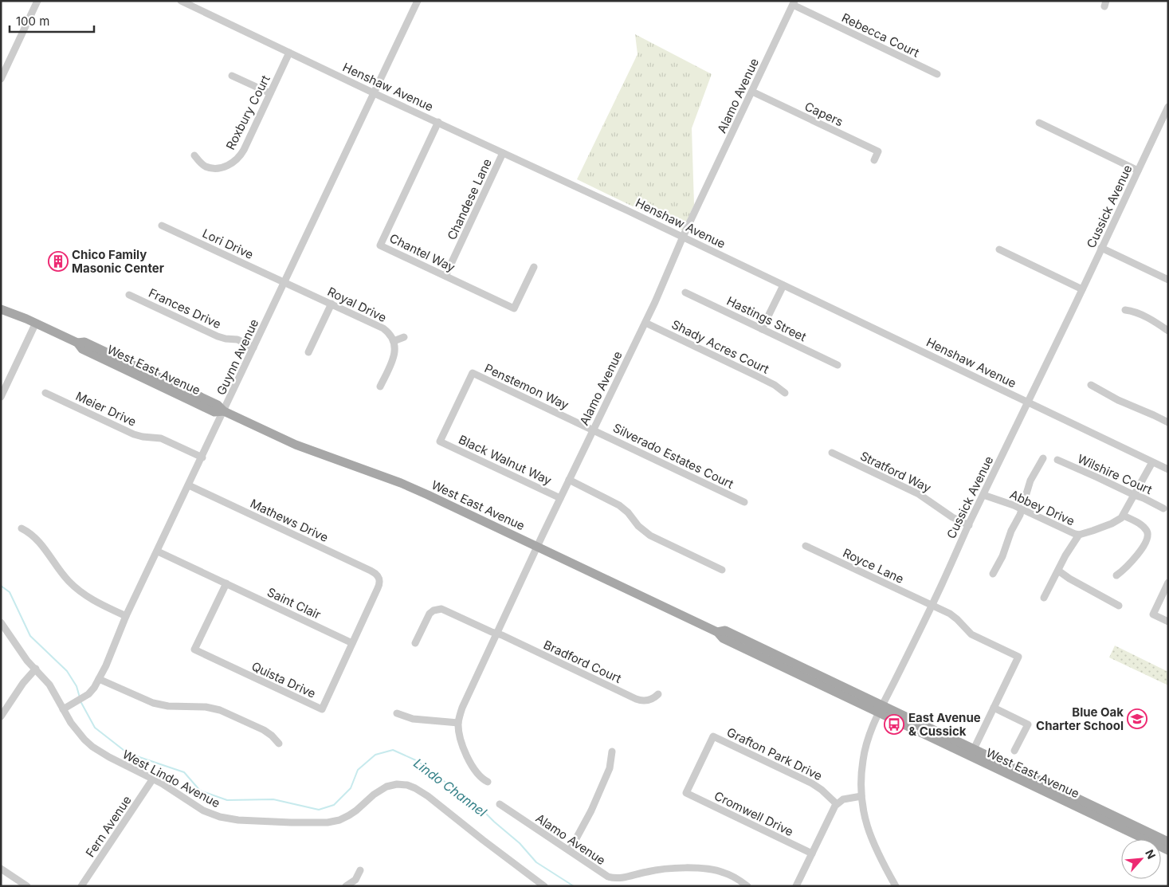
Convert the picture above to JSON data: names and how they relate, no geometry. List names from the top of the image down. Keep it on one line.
{"streets":{"main road":["West East Avenue"],"street":["Rebecca Court","Henshaw Avenue","Alamo Avenue","Roxbury Court","Capers","Chandese Lane","Cussick Avenue","Lori Drive","Chantel Way","Royal Drive","Frances Drive","Hastings Street","Shady Acres Court","Guynn Avenue","Penstemon Way","Meier Drive","Silverado Estates Court","Black Walnut Way","Stratford Way","Wilshire Court","Abbey Drive","Mathews Drive","Royce Lane","Saint Clair","Bradford Court","Quista Drive","Grafton Park Drive","West Lindo Avenue","Cromwell Drive","Fern Avenue"]},"crossings":[["Rebecca Court","Alamo Avenue"],["Henshaw Avenue","Alamo Avenue"],["Henshaw Avenue","Roxbury Court"],["Henshaw Avenue","Chandese Lane"],["Henshaw Avenue","Cussick Avenue"],["Henshaw Avenue","Chantel Way"],["Henshaw Avenue","Guynn Avenue"],["Alamo Avenue","Capers"],["Alamo Avenue","Shady Acres Court"],["Alamo Avenue","West East Avenue"],["Alamo Avenue","Penstemon Way"],["Alamo Avenue","Silverado Estates Court"],["Alamo Avenue","Black Walnut Way"],["Alamo Avenue","Bradford Court"],["Chandese Lane","Chantel Way"],["Cussick Avenue","West East Avenue"],["Cussick Avenue","Stratford Way"],["Cussick Avenue","Abbey Drive"],["Cussick Avenue","Royce Lane"],["Lori Drive","Royal Drive"],["Lori Drive","Guynn Avenue"],["Royal Drive","Guynn Avenue"],["Frances Drive","Guynn Avenue"],["Guynn Avenue","West East Avenue"],["Guynn Avenue","Meier Drive"],["Guynn Avenue","Mathews Drive"],["Guynn Avenue","Saint Clair"],["Guynn Avenue","West Lindo Avenue"],["Penstemon Way","Silverado Estates Court"],["Penstemon Way","Black Walnut Way"],["Mathews Drive","Quista Drive"],["Saint Clair","Quista Drive"],["Grafton Park Drive","Cromwell Drive"],["West Lindo Avenue","Fern Avenue"]],"water":["Lindo Channel"],"places":{"building":["Chico Family Masonic Center"],"school or university":["Blue Oak Charter School"],"bus stop":["East Avenue & Cussick"]},"scale_bar":"100 m","north":"top right"}
